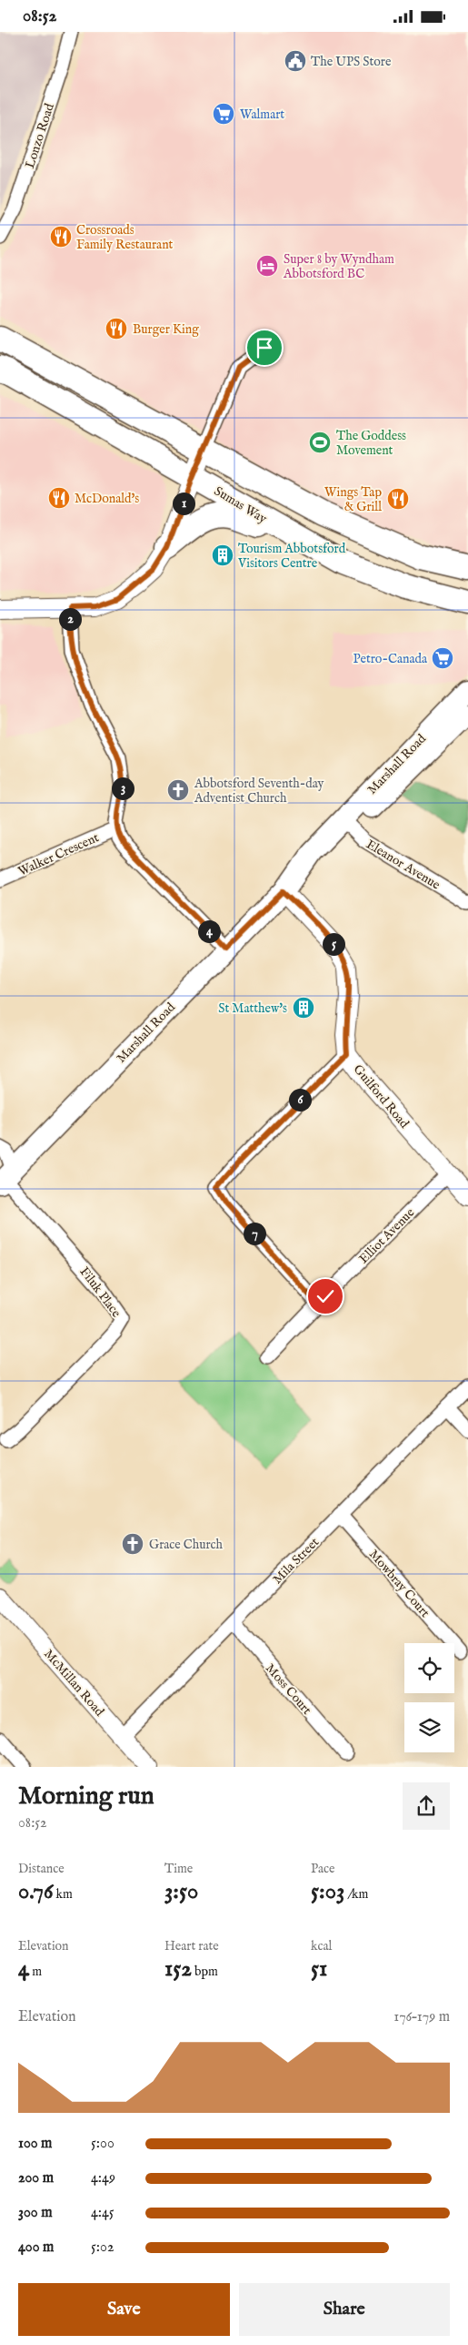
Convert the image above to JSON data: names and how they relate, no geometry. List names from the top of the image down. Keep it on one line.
{"streets":{"highway":["Sumas Way"],"main road":["Marshall Road"],"street":["Lonzo Road","Walker Crescent","Eleanor Avenue","Guilford Road","Elliot Avenue","Filuk Place","Mila Street","Mowbray Court","McMillan Road","Moss Court"]},"crossings":[["Marshall Road","Eleanor Avenue"],["Marshall Road","Guilford Road"],["Marshall Road","Filuk Place"],["Guilford Road","Elliot Avenue"],["Mila Street","Mowbray Court"],["Mila Street","McMillan Road"],["Mila Street","Moss Court"]],"places":{"public building":["The UPS Store"],"supermarket":["Walmart","Petro-Canada"],"restaurant":["Crossroads Family Restaurant","Burger King","McDonald's","Wings Tap & Grill"],"hotel":["Super 8 by Wyndham Abbotsford BC"],"sports":["The Goddess Movement"],"building":["Tourism Abbotsford Visitors Centre","St Matthew's"],"church":["Abbotsford Seventh-day Adventist Church","Grace Church"]},"page":{"status":"08:52","pins":["1","2","3","4","5","6","7"],"heading":["Morning run","08:52"],"stats":[["Distance","0.76 km"],["Time","3:50"],["Pace","5:03 /km"],["Elevation","4 m"],["Heart rate","152 bpm"],["kcal","51"]],"chart":["Elevation","176–179 m"],"list":[{"name":"100 m","note":"5:00"},{"name":"200 m","note":"4:49"},{"name":"300 m","note":"4:45"},{"name":"400 m","note":"5:02"}],"buttons":["Save","Share"]}}
